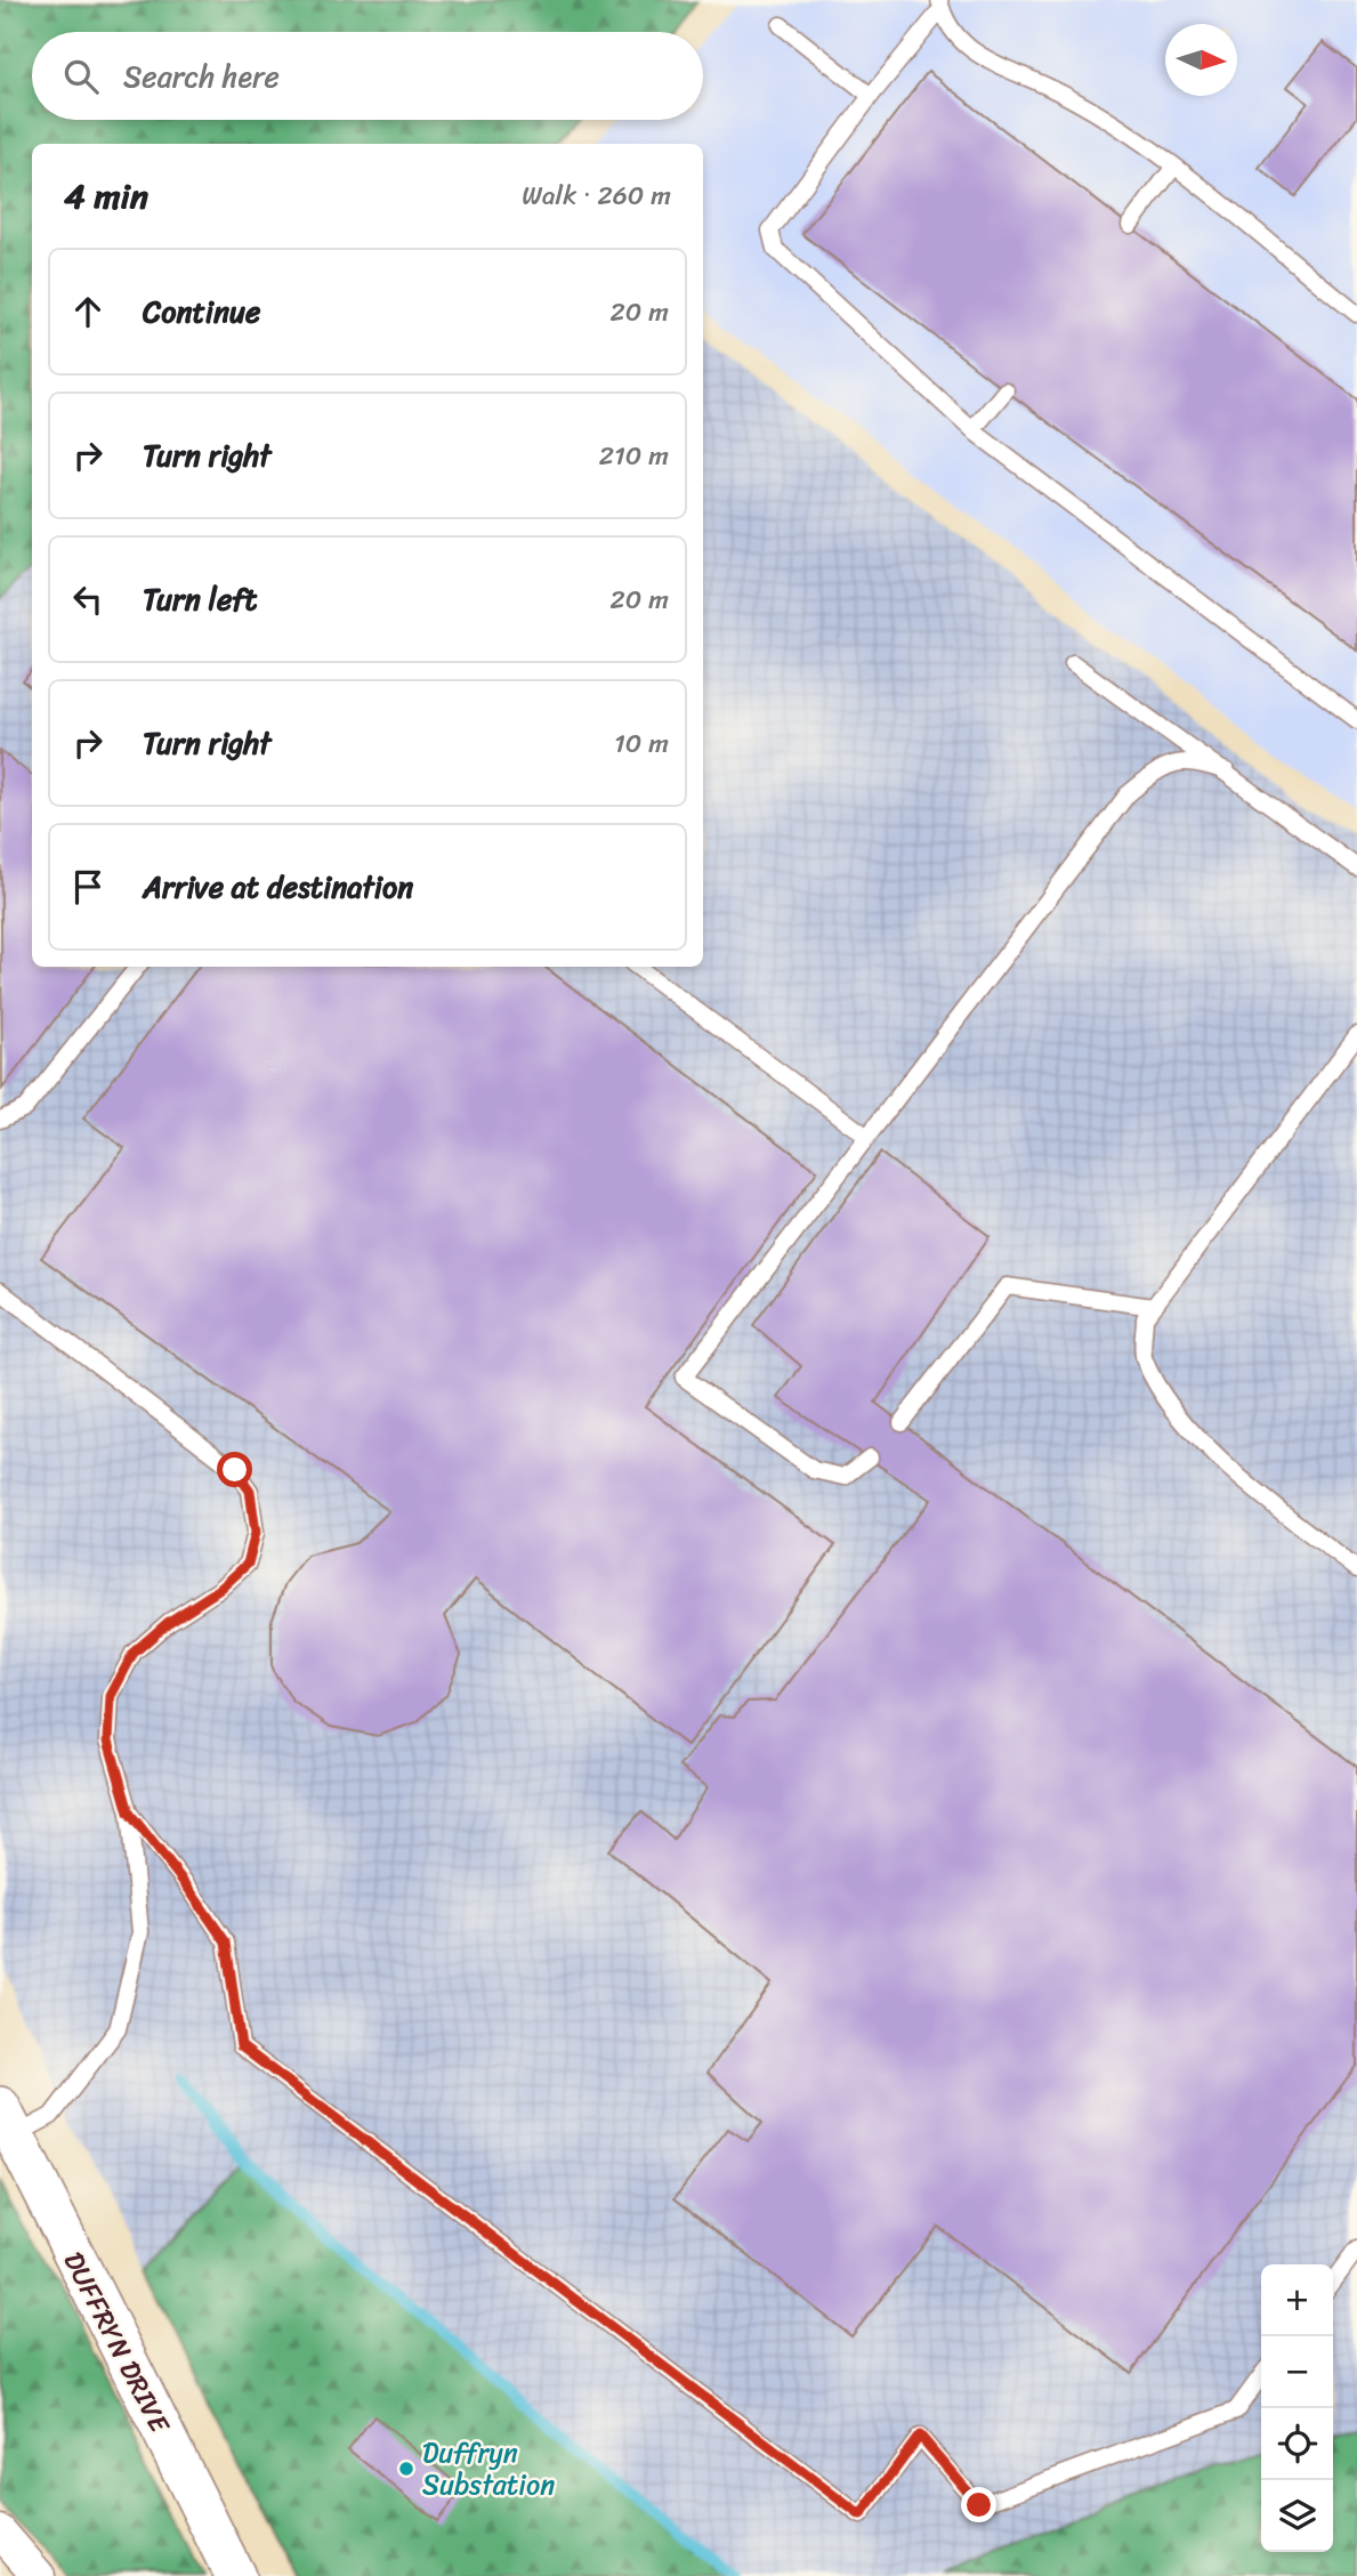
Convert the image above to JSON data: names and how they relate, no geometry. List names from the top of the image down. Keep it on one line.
{"streets":{"street":["DUFFRYN DRIVE"]},"places":["Duffryn Substation"],"north":"right","page":{"search":"Search here","heading":["4 min","Walk · 260 m"],"list":[["Continue","20 m"],["Turn right","210 m"],["Turn left","20 m"],["Turn right","10 m"],"Arrive at destination"],"map_buttons":["+","−"]}}
